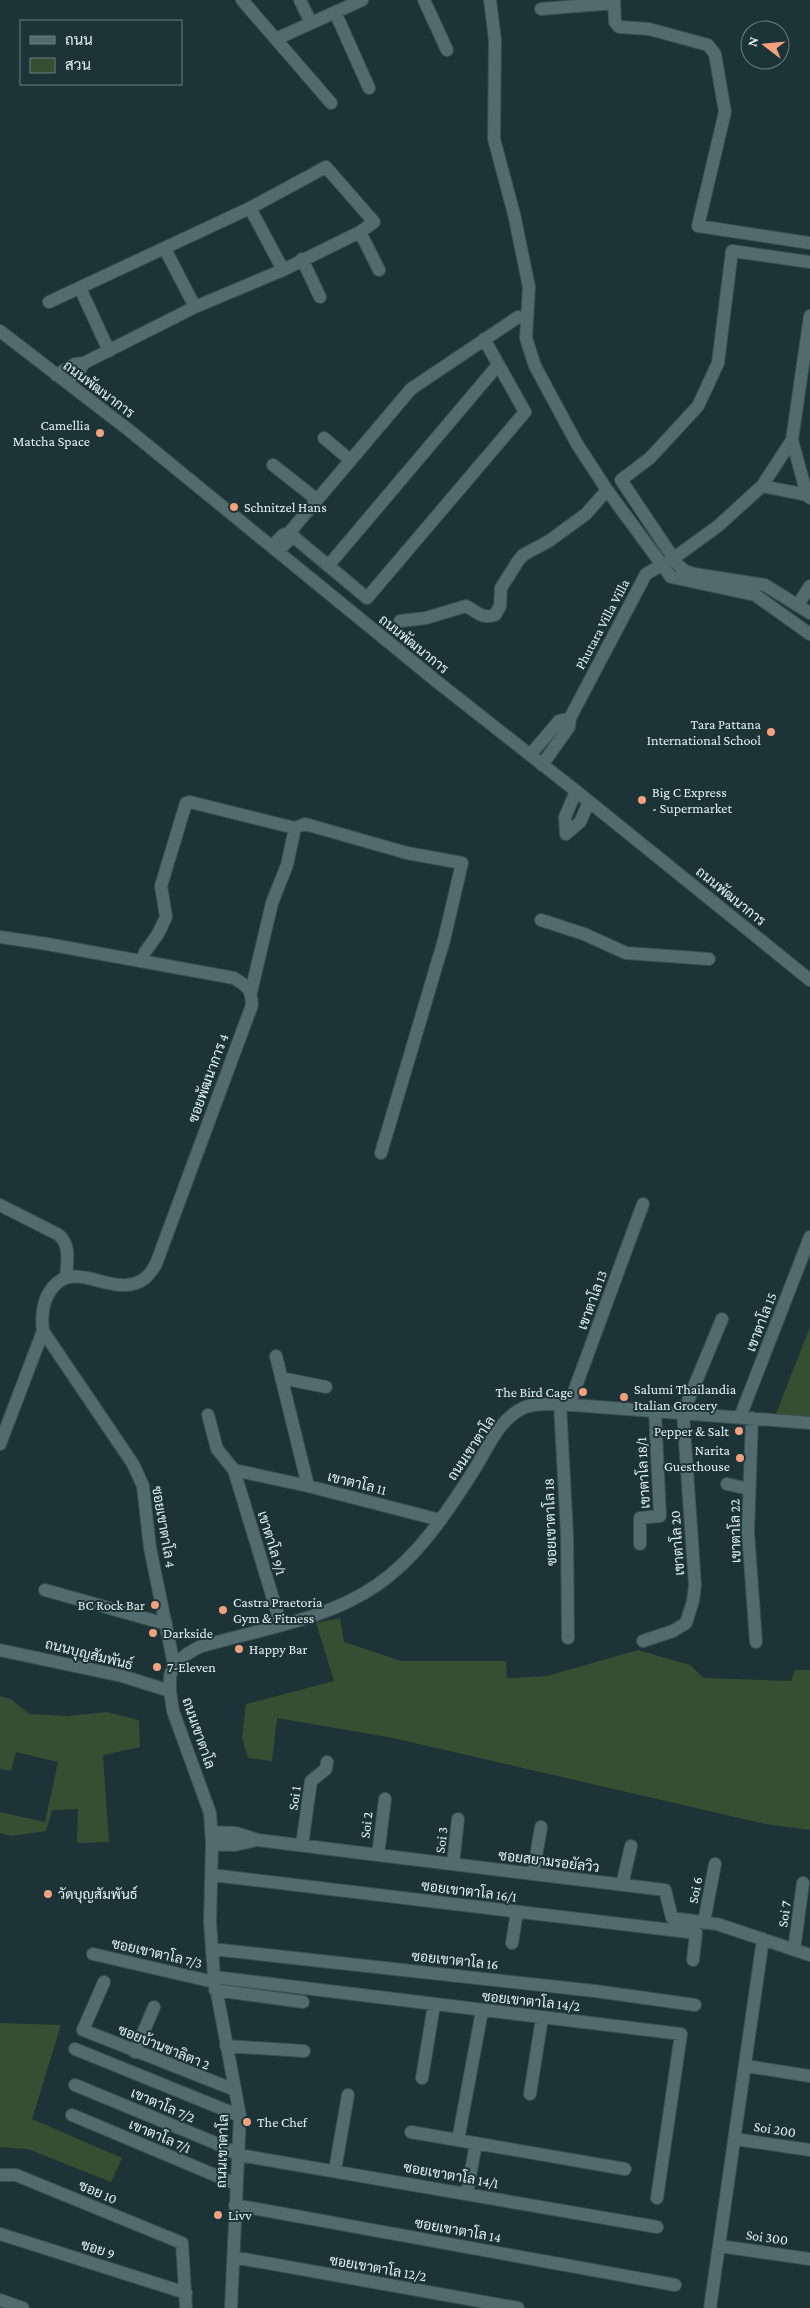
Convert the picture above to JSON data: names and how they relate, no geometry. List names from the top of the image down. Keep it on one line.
{"streets":{"street":["ถนนพัฒนาการ","Phutara Villa Villa","ซอยพัฒนาการ 4","เขาตาโล 13","เขาตาโล 15","ถนนเขาตาโล","เขาตาโล 18/1","เขาตาโล 11","ซอยเขาตาโล 18","ซอยเขาตาโล 4","เขาตาโล 22","เขาตาโล 9/1","เขาตาโล 20","ถนนบุญสัมพันธ์","Soi 1","Soi 2","Soi 3","ซอยสยามรอยัลวิว","Soi 6","ซอยเขาตาโล 16/1","Soi 7","ซอยเขาตาโล 7/3","ซอยเขาตาโล 16","ซอยเขาตาโล 14/2","ซอยบ้านชาลิตา 2","เขาตาโล 7/2","Soi 200","เขาตาโล 7/1","ซอยเขาตาโล 14/1","ซอย 10","ซอยเขาตาโล 14","Soi 300","ซอย 9","ซอยเขาตาโล 12/2"]},"crossings":[["ถนนพัฒนาการ","Phutara Villa Villa"],["เขาตาโล 13","ถนนเขาตาโล"],["เขาตาโล 13","ซอยเขาตาโล 18"],["เขาตาโล 15","ถนนเขาตาโล"],["เขาตาโล 15","เขาตาโล 22"],["ถนนเขาตาโล","เขาตาโล 18/1"],["ถนนเขาตาโล","เขาตาโล 11"],["ถนนเขาตาโล","ซอยเขาตาโล 18"],["ถนนเขาตาโล","ซอยเขาตาโล 4"],["ถนนเขาตาโล","เขาตาโล 22"],["ถนนเขาตาโล","เขาตาโล 9/1"],["ถนนเขาตาโล","เขาตาโล 20"],["ถนนเขาตาโล","ถนนบุญสัมพันธ์"],["ถนนเขาตาโล","ซอยสยามรอยัลวิว"],["ถนนเขาตาโล","ซอยเขาตาโล 16/1"],["ถนนเขาตาโล","ซอยเขาตาโล 7/3"],["ถนนเขาตาโล","ซอยเขาตาโล 16"],["ถนนเขาตาโล","ซอยเขาตาโล 14/2"],["ถนนเขาตาโล","ซอยบ้านชาลิตา 2"],["ถนนเขาตาโล","เขาตาโล 7/2"],["ถนนเขาตาโล","เขาตาโล 7/1"],["ถนนเขาตาโล","ซอยเขาตาโล 14/1"],["ถนนเขาตาโล","ซอยเขาตาโล 14"],["ถนนเขาตาโล","ซอยเขาตาโล 12/2"],["Soi 1","ซอยสยามรอยัลวิว"],["Soi 2","ซอยสยามรอยัลวิว"],["Soi 3","ซอยสยามรอยัลวิว"],["ซอยสยามรอยัลวิว","Soi 6"],["ซอยสยามรอยัลวิว","Soi 7"],["ซอยเขาตาโล 7/3","ซอยเขาตาโล 14/2"],["เขาตาโล 7/2","ซอยเขาตาโล 14/1"],["ซอย 10","ซอย 9"]],"places":["Camellia Matcha Space","Schnitzel Hans","Tara Pattana International School","Big C Express - Supermarket","The Bird Cage","Salumi Thailandia Italian Grocery","Pepper & Salt","Narita Guesthouse","BC Rock Bar","Castra Praetoria Gym & Fitness","Darkside","Happy Bar","7-Eleven","วัดบุญสัมพันธ์","The Chef","Livv"],"legend":["ถนน","สวน"],"north":"left"}
